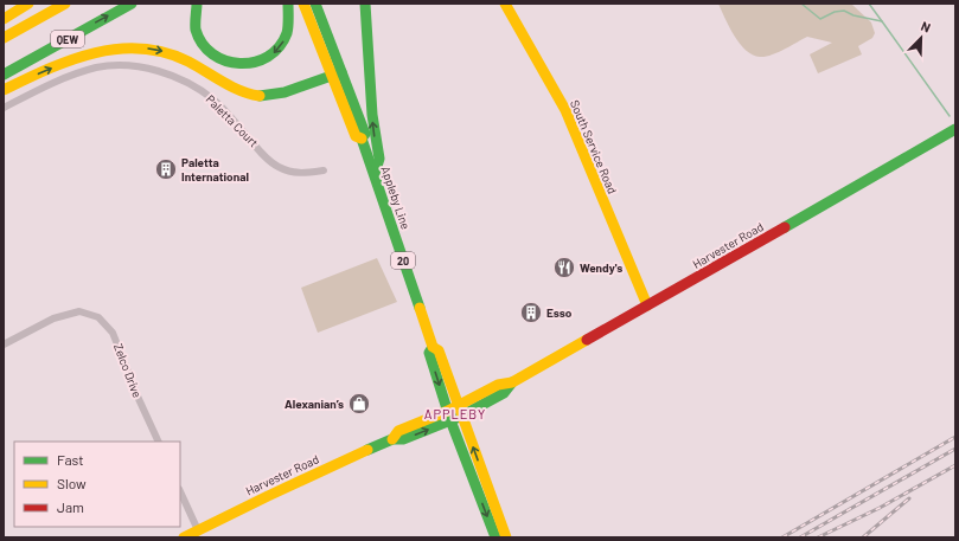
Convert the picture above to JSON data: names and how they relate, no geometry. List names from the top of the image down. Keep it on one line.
{"streets":{"main road":["QEW","South Service Road","Appleby Line","Harvester Road","20"],"street":["Paletta Court","Zelco Drive"]},"crossings":[["South Service Road","Harvester Road"],["Appleby Line","Harvester Road"]],"districts":["APPLEBY"],"places":{"building":["Paletta International","Esso"],"restaurant":["Wendy's"],"shop":["Alexanian’s"]},"legend":["Fast","Slow","Jam"],"north":"top right"}
